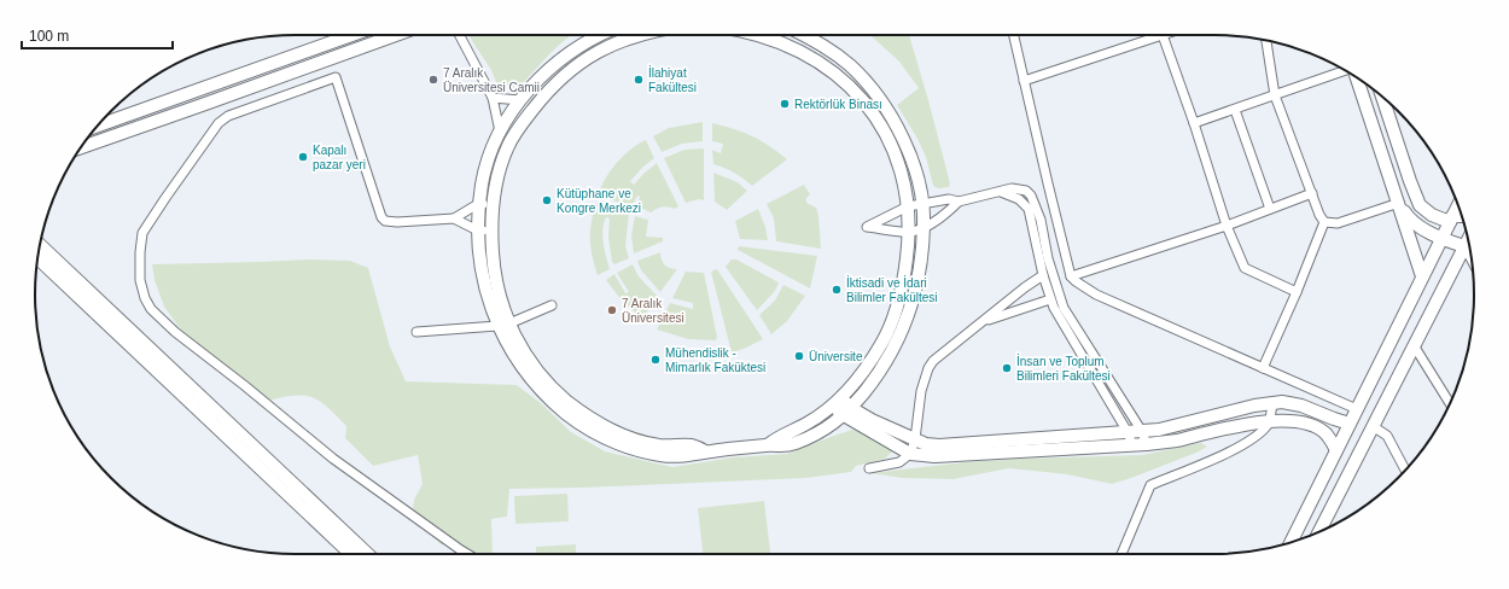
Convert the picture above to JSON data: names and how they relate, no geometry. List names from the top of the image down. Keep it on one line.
{"places":["7 Aralık Üniversitesi Camii","İlahiyat Fakültesi","Rektörlük Binası","Kapalı pazar yeri","Kütüphane ve Kongre Merkezi","İktisadi ve İdari Bilimler Fakültesi","7 Aralık Üniversitesi","Üniversite","Mühendislik - Mimarlık Faküktesi","İnsan ve Toplum Bilimleri Fakültesi"],"scale_bar":"100 m"}
